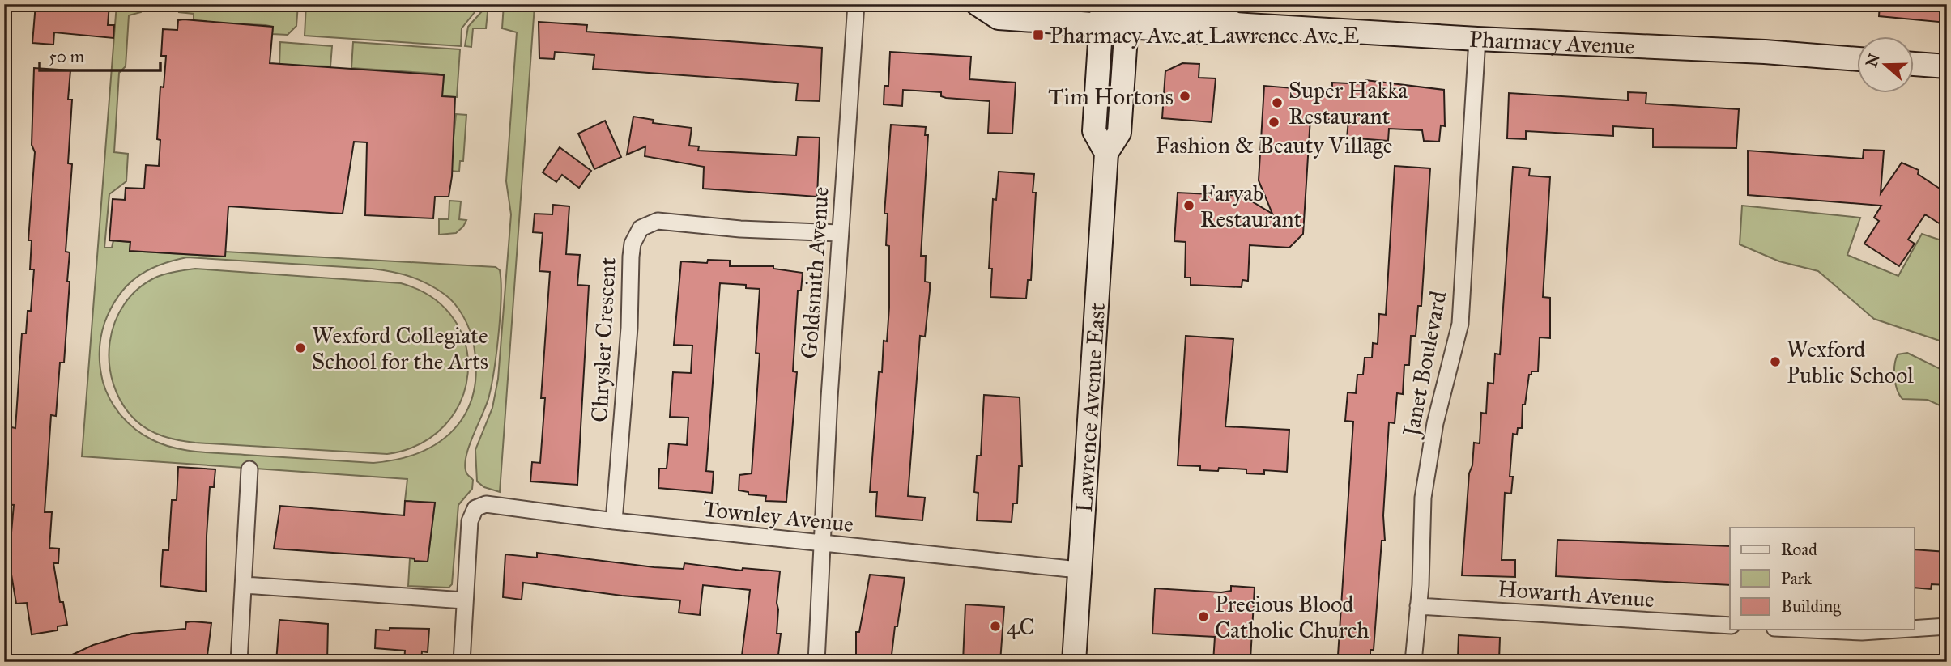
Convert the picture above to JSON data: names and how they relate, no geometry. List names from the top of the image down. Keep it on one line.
{"streets":{"street":["Pharmacy Avenue","Goldsmith Avenue","Chrysler Crescent","Janet Boulevard","Lawrence Avenue East","Townley Avenue","Howarth Avenue"]},"crossings":[["Pharmacy Avenue","Janet Boulevard"],["Pharmacy Avenue","Lawrence Avenue East"],["Goldsmith Avenue","Chrysler Crescent"],["Goldsmith Avenue","Townley Avenue"],["Chrysler Crescent","Townley Avenue"],["Janet Boulevard","Howarth Avenue"],["Lawrence Avenue East","Townley Avenue"]],"places":{"transit":["Pharmacy Ave at Lawrence Ave E"],"other":["Tim Hortons","Super Hakka Restaurant","Fashion & Beauty Village","Faryab Restaurant","Wexford Collegiate School for the Arts","Wexford Public School","Precious Blood Catholic Church","4C"]},"legend":["Road","Park","Building"],"scale_bar":"50 m","north":"left"}
